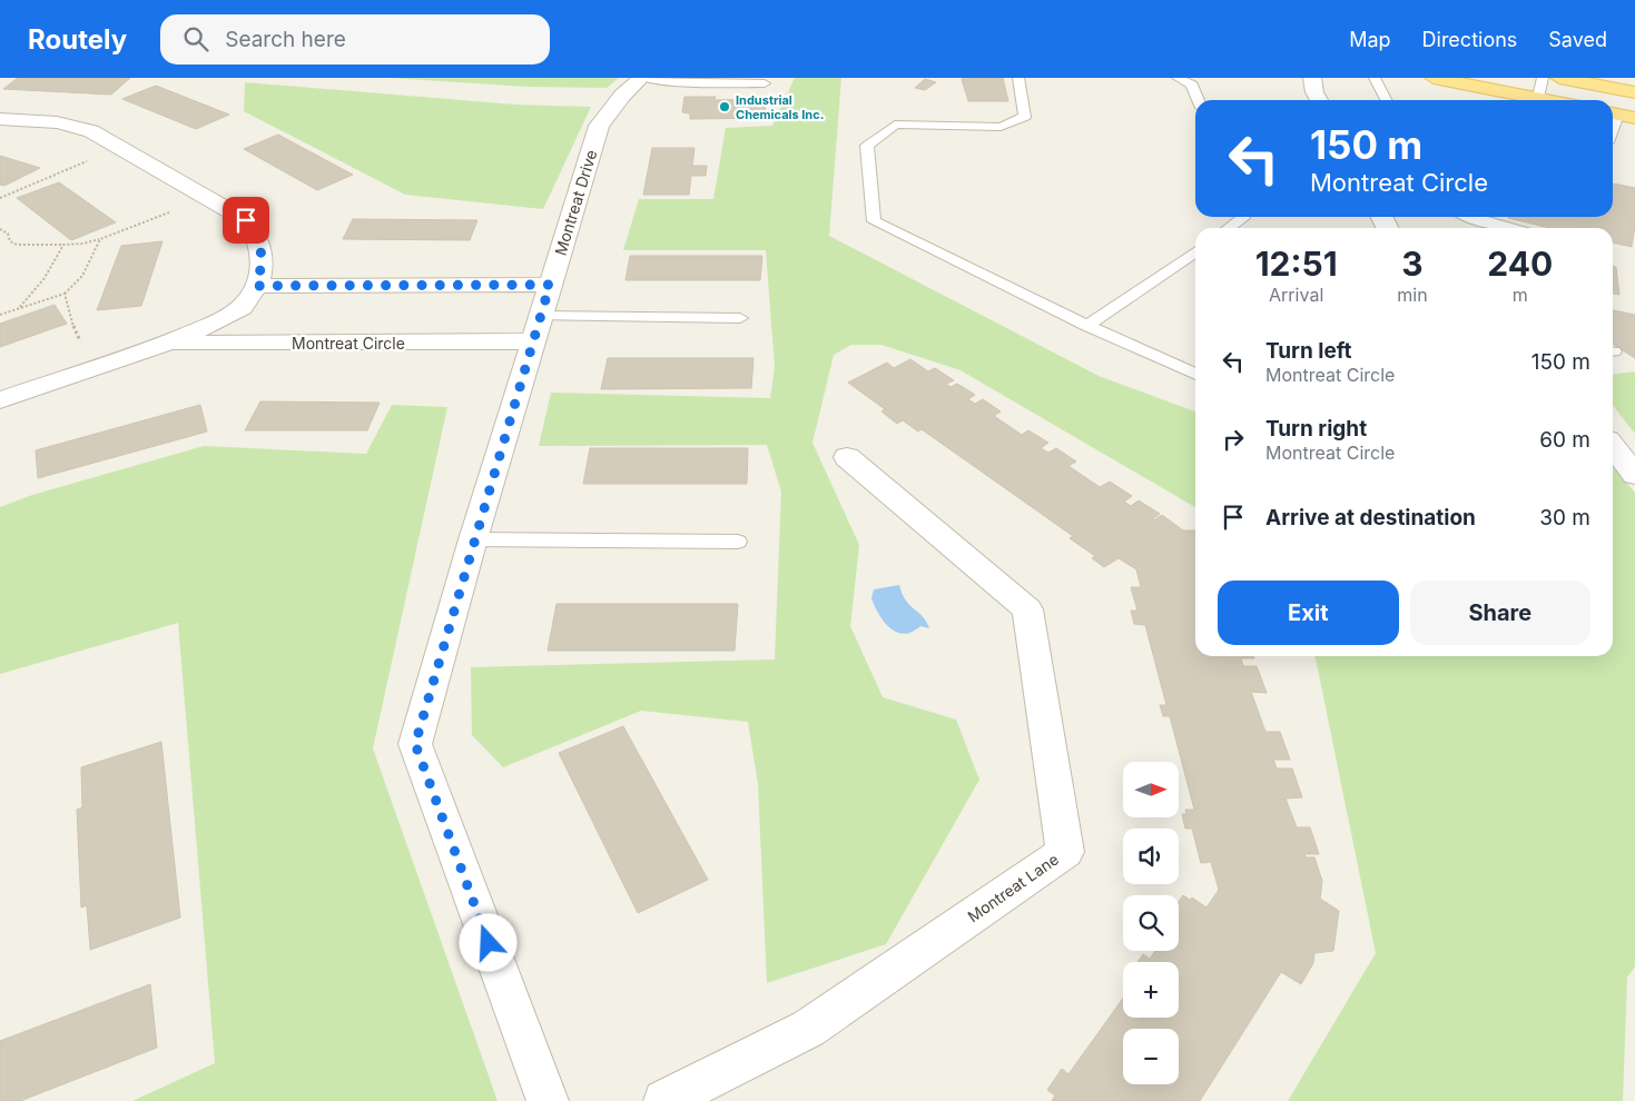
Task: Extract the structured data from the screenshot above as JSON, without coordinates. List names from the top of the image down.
{
  "streets": {
    "street": ["Montreat Drive", "Montreat Circle", "Montreat Lane"]
  },
  "crossings": [
    ["Montreat Drive", "Montreat Circle"]
  ],
  "places": ["Industrial Chemicals Inc."],
  "north": "right",
  "page": {
    "header": "Routely",
    "search": "Search here",
    "nav": ["Map", "Directions", "Saved"],
    "turn": ["150 m", "Montreat Circle"],
    "eta": [
      "12:51",
      "Arrival",
      "3",
      "min",
      "240",
      "m"
    ],
    "list": [
      {
        "name": "Turn left",
        "note": "Montreat Circle",
        "value": "150 m"
      },
      {
        "name": "Turn right",
        "note": "Montreat Circle",
        "value": "60 m"
      },
      {
        "name": "Arrive at destination",
        "value": "30 m"
      }
    ],
    "buttons": ["Exit", "Share"],
    "map_buttons": ["+", "−"]
  }
}
